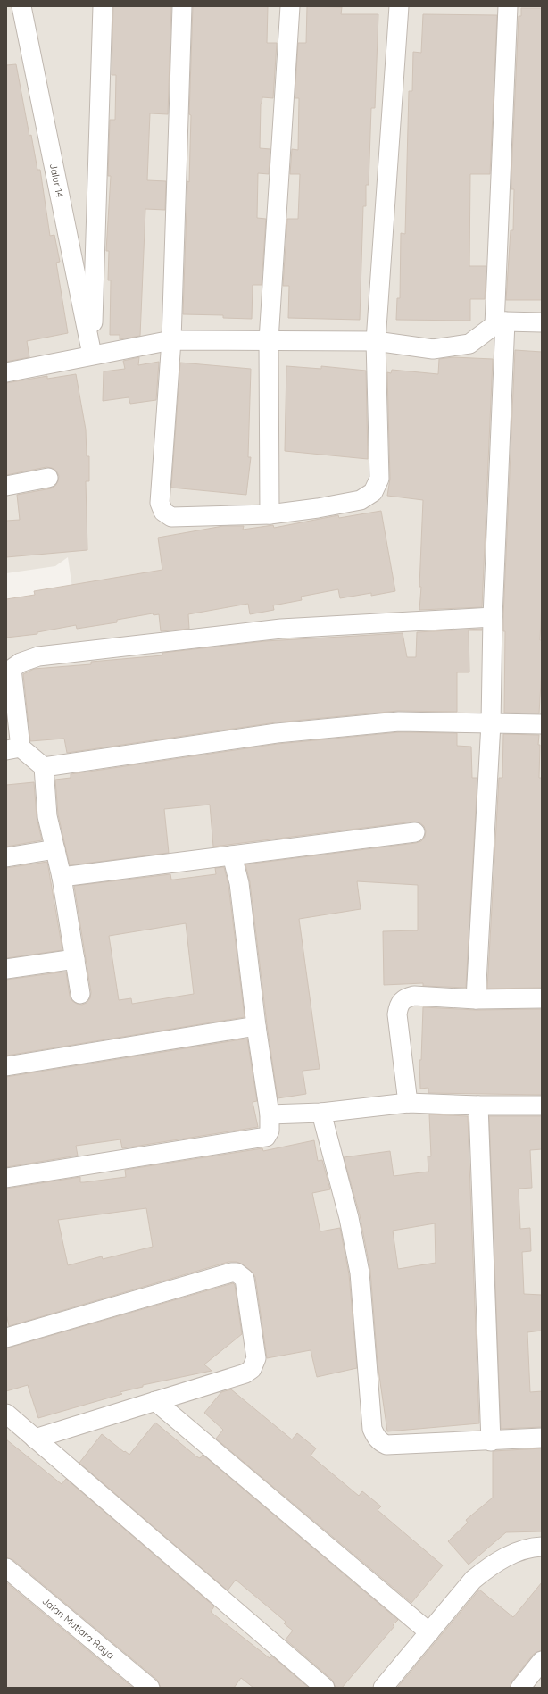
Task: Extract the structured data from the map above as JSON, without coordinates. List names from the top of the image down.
{
  "streets": {
    "street": ["Jalur 14", "Jalan Mutiara Raya"]
  }
}
